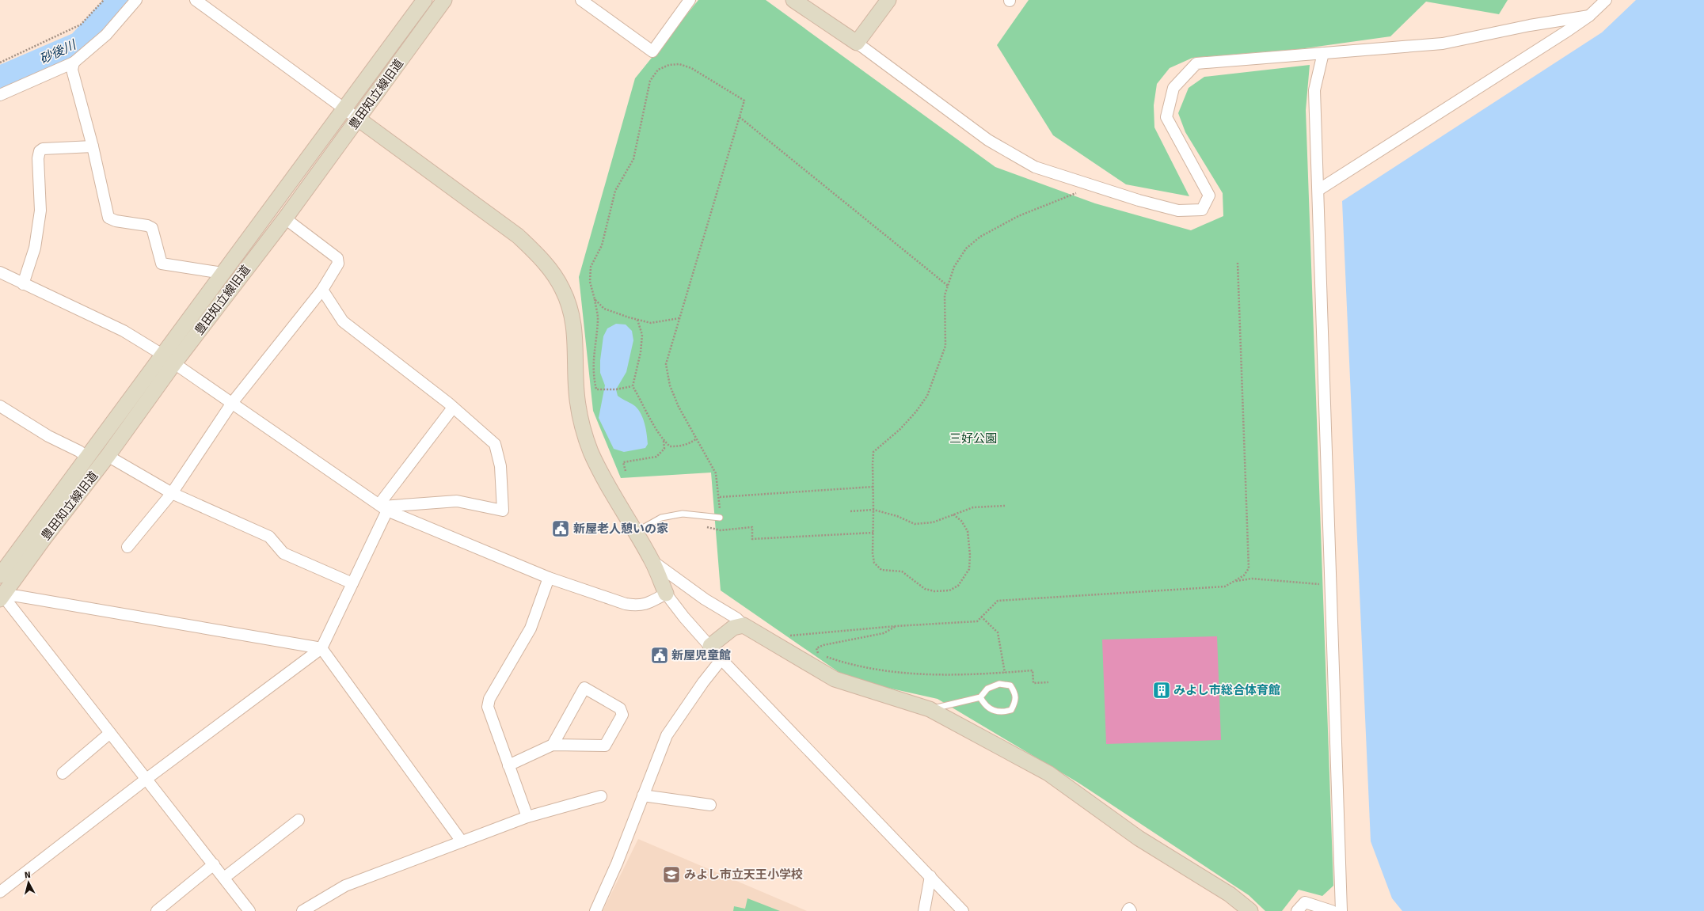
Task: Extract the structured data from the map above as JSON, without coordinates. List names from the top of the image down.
{
  "streets": {
    "street": ["豊田知立線旧道"]
  },
  "water": ["砂後川"],
  "parks": ["三好公園"],
  "places": {
    "public building": ["新屋老人憩いの家", "新屋児童館"],
    "building": ["みよし市総合体育館"],
    "school or university": ["みよし市立天王小学校"]
  },
  "north": "top"
}
